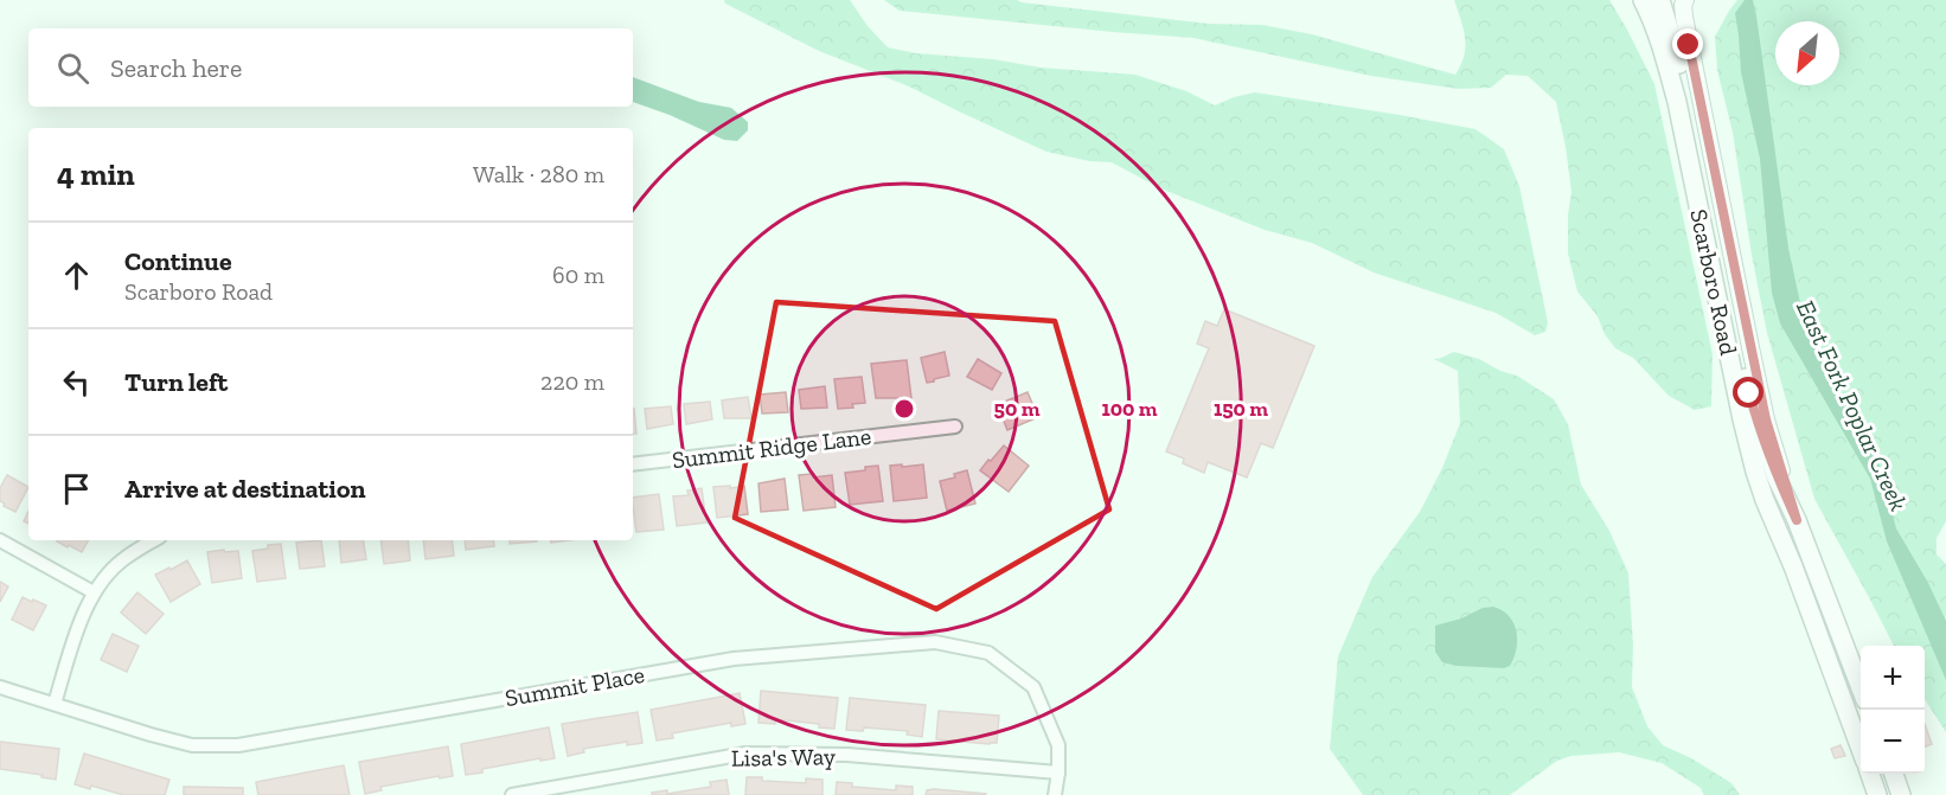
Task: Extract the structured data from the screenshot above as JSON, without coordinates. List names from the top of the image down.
{
  "streets": {
    "main road": ["Scarboro Road"],
    "street": ["Summit Ridge Lane", "Summit Place", "Lisa's Way"]
  },
  "crossings": [
    ["Summit Place", "Lisa's Way"]
  ],
  "water": ["East Fork Poplar Creek"],
  "north": "bottom left",
  "page": {
    "search": "Search here",
    "heading": ["4 min", "Walk · 280 m"],
    "list": [
      ["Continue", "Scarboro Road", "60 m"],
      ["Turn left", "220 m"],
      "Arrive at destination"
    ],
    "map_buttons": ["+", "−"]
  },
  "rings": ["50 m", "100 m", "150 m"]
}
